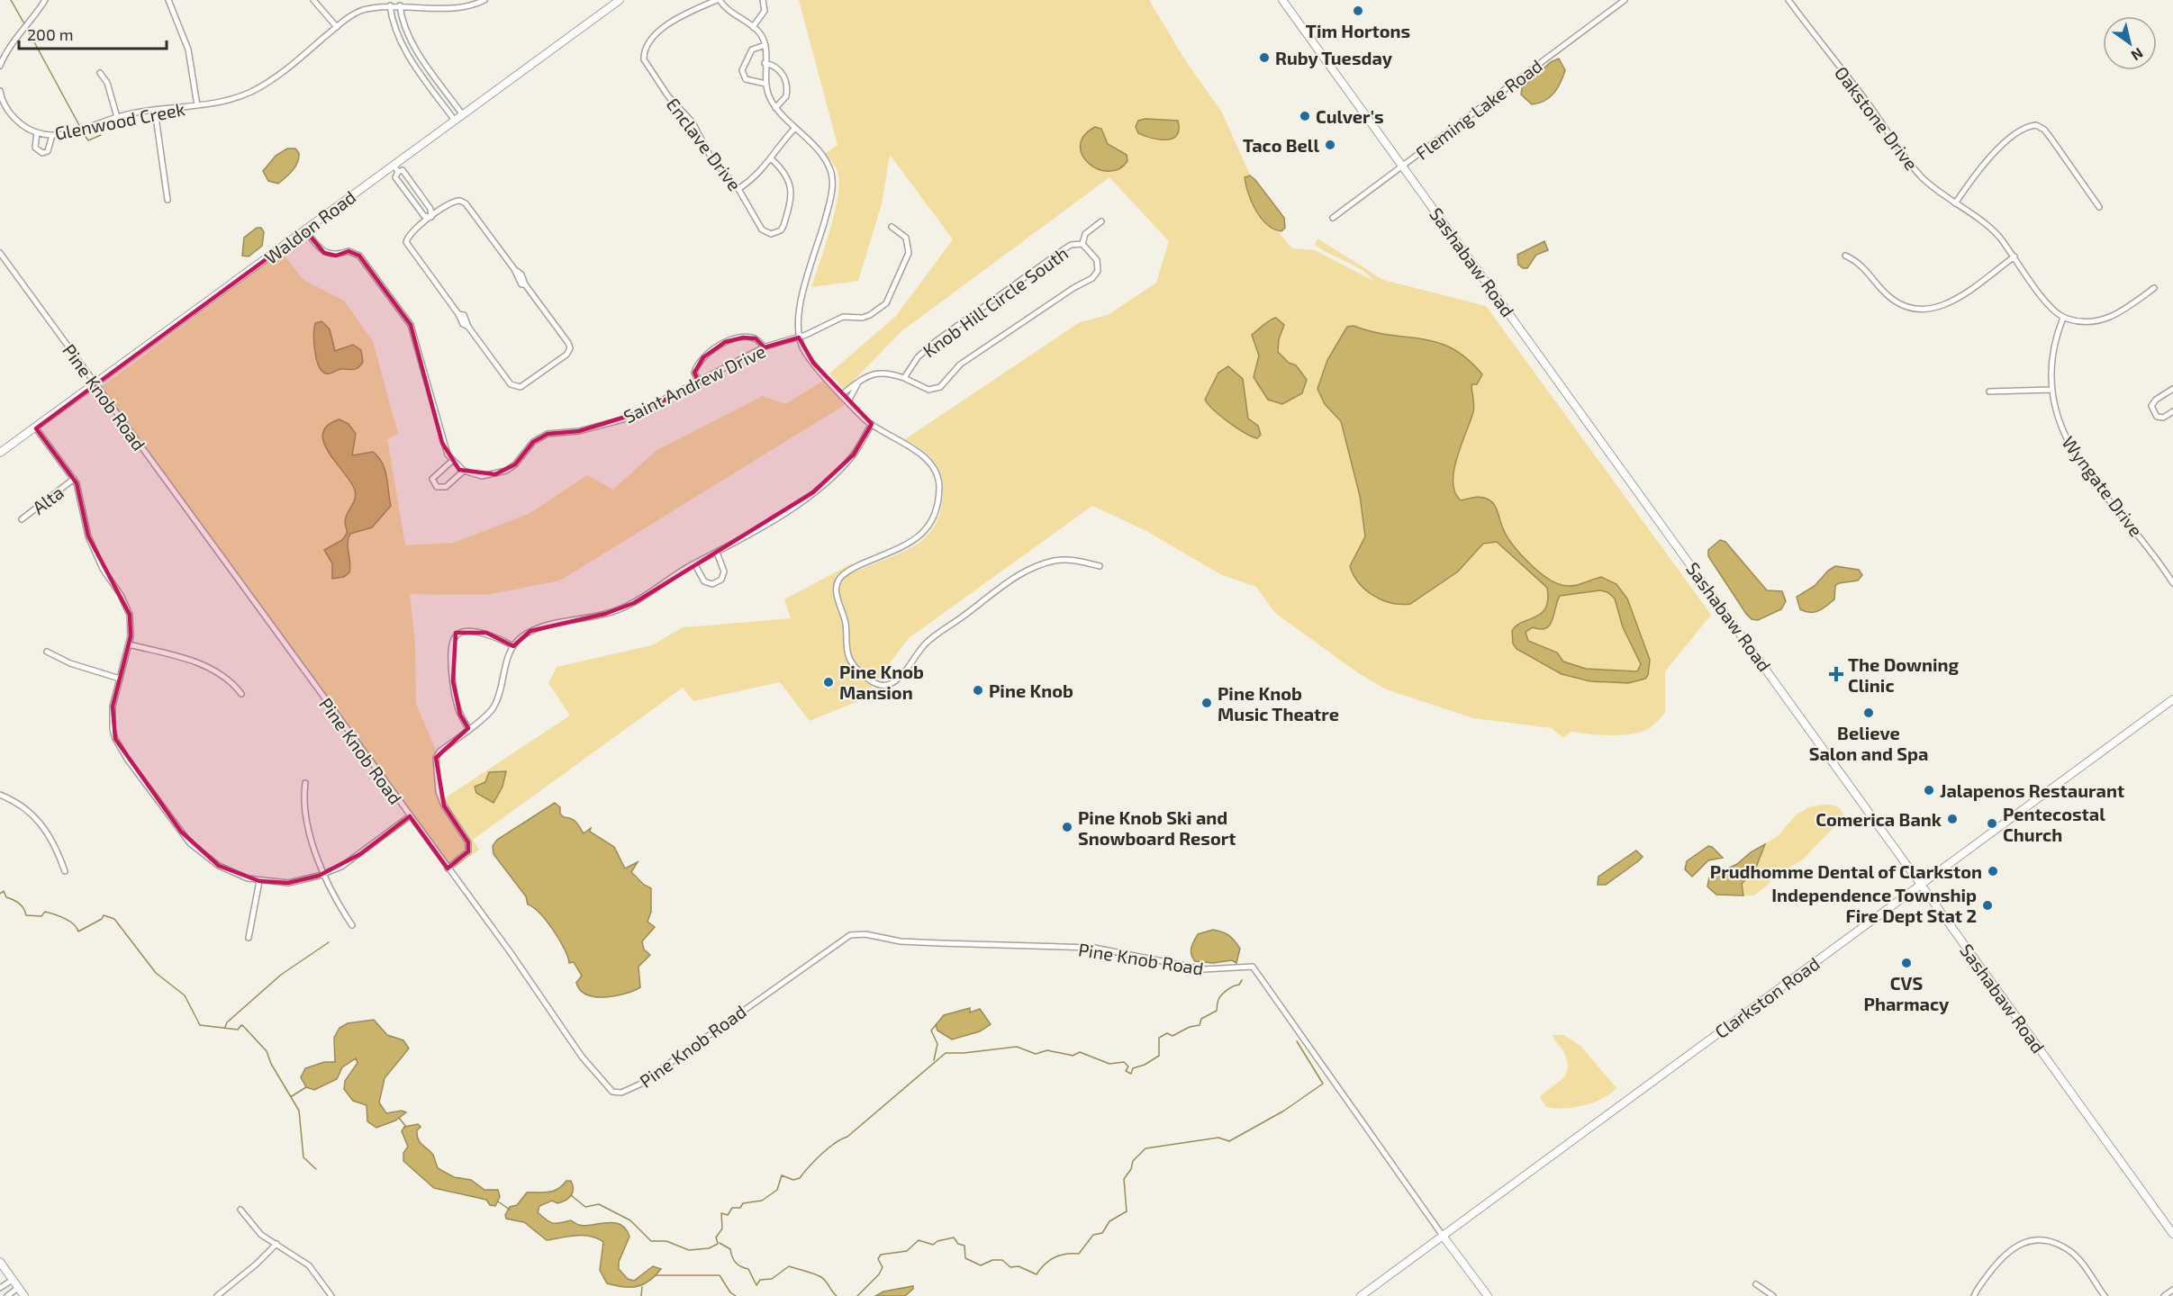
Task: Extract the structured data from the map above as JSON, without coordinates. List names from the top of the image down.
{
  "streets": {
    "main road": [
      "Waldon Road",
      "Sashabaw Road",
      "Pine Knob Road",
      "Clarkston Road"
    ],
    "street": [
      "Fleming Lake Road",
      "Oakstone Drive",
      "Glenwood Creek",
      "Enclave Drive",
      "Knob Hill Circle South",
      "Saint Andrew Drive",
      "Wyngate Drive",
      "Alta"
    ]
  },
  "crossings": [
    ["Fleming Lake Road", "Sashabaw Road"],
    ["Oakstone Drive", "Wyngate Drive"],
    ["Waldon Road", "Pine Knob Road"],
    ["Sashabaw Road", "Clarkston Road"],
    ["Pine Knob Road", "Clarkston Road"]
  ],
  "places": {
    "other": [
      "Tim Hortons",
      "Ruby Tuesday",
      "Culver's",
      "Taco Bell",
      "Pine Knob Mansion",
      "Pine Knob",
      "Pine Knob Music Theatre",
      "Believe Salon and Spa",
      "Jalapenos Restaurant",
      "Comerica Bank",
      "Pentecostal Church",
      "Pine Knob Ski and Snowboard Resort",
      "Prudhomme Dental of Clarkston",
      "Independence Township Fire Dept Stat 2",
      "CVS Pharmacy"
    ],
    "health": ["The Downing Clinic"]
  },
  "scale_bar": "200 m",
  "north": "bottom right"
}
